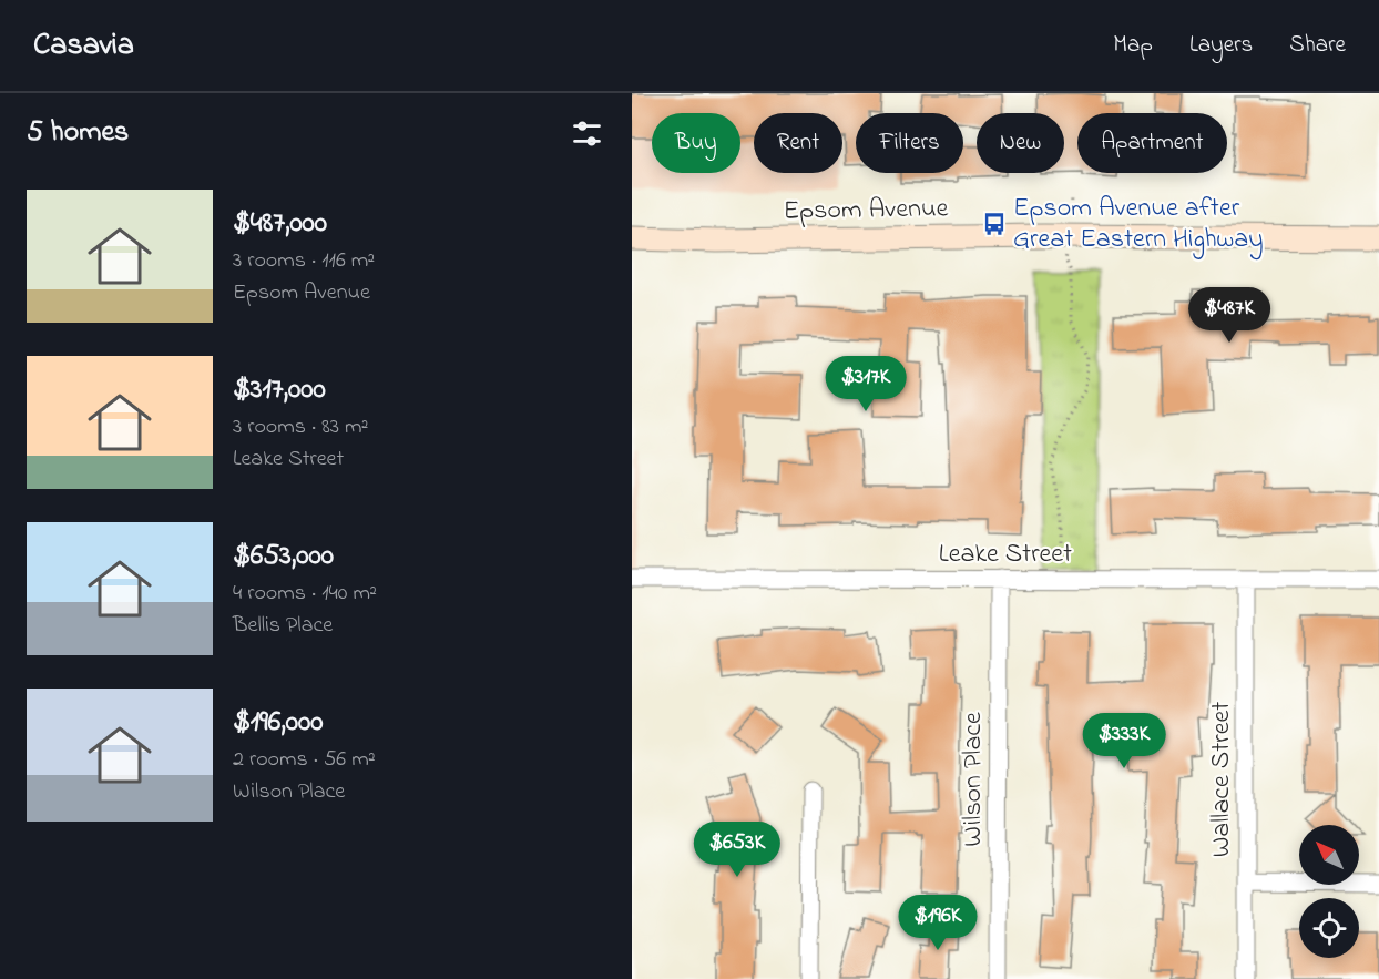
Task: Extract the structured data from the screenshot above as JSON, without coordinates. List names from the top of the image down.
{
  "streets": {
    "street": [
      "Epsom Avenue",
      "Leake Street",
      "Wilson Place",
      "Wallace Street"
    ]
  },
  "crossings": [
    ["Leake Street", "Wilson Place"],
    ["Leake Street", "Wallace Street"]
  ],
  "places": {
    "bus stop": ["Epsom Avenue after Great Eastern Highway"]
  },
  "north": "top left",
  "page": {
    "header": "Casavia",
    "nav": ["Map", "Layers", "Share"],
    "heading": "5 homes",
    "chip": [
      "Buy",
      "Rent",
      "Filters",
      "New",
      "Apartment"
    ],
    "list": [
      {
        "name": "$487,000",
        "note": "3 rooms · 116 m² · Epsom Avenue"
      },
      {
        "name": "$317,000",
        "note": "3 rooms · 83 m² · Leake Street"
      },
      {
        "name": "$653,000",
        "note": "4 rooms · 140 m² · Bellis Place"
      },
      {
        "name": "$196,000",
        "note": "2 rooms · 56 m² · Wilson Place"
      }
    ],
    "price": [
      "$487K",
      "$317K",
      "$333K",
      "$653K",
      "$196K"
    ]
  }
}
